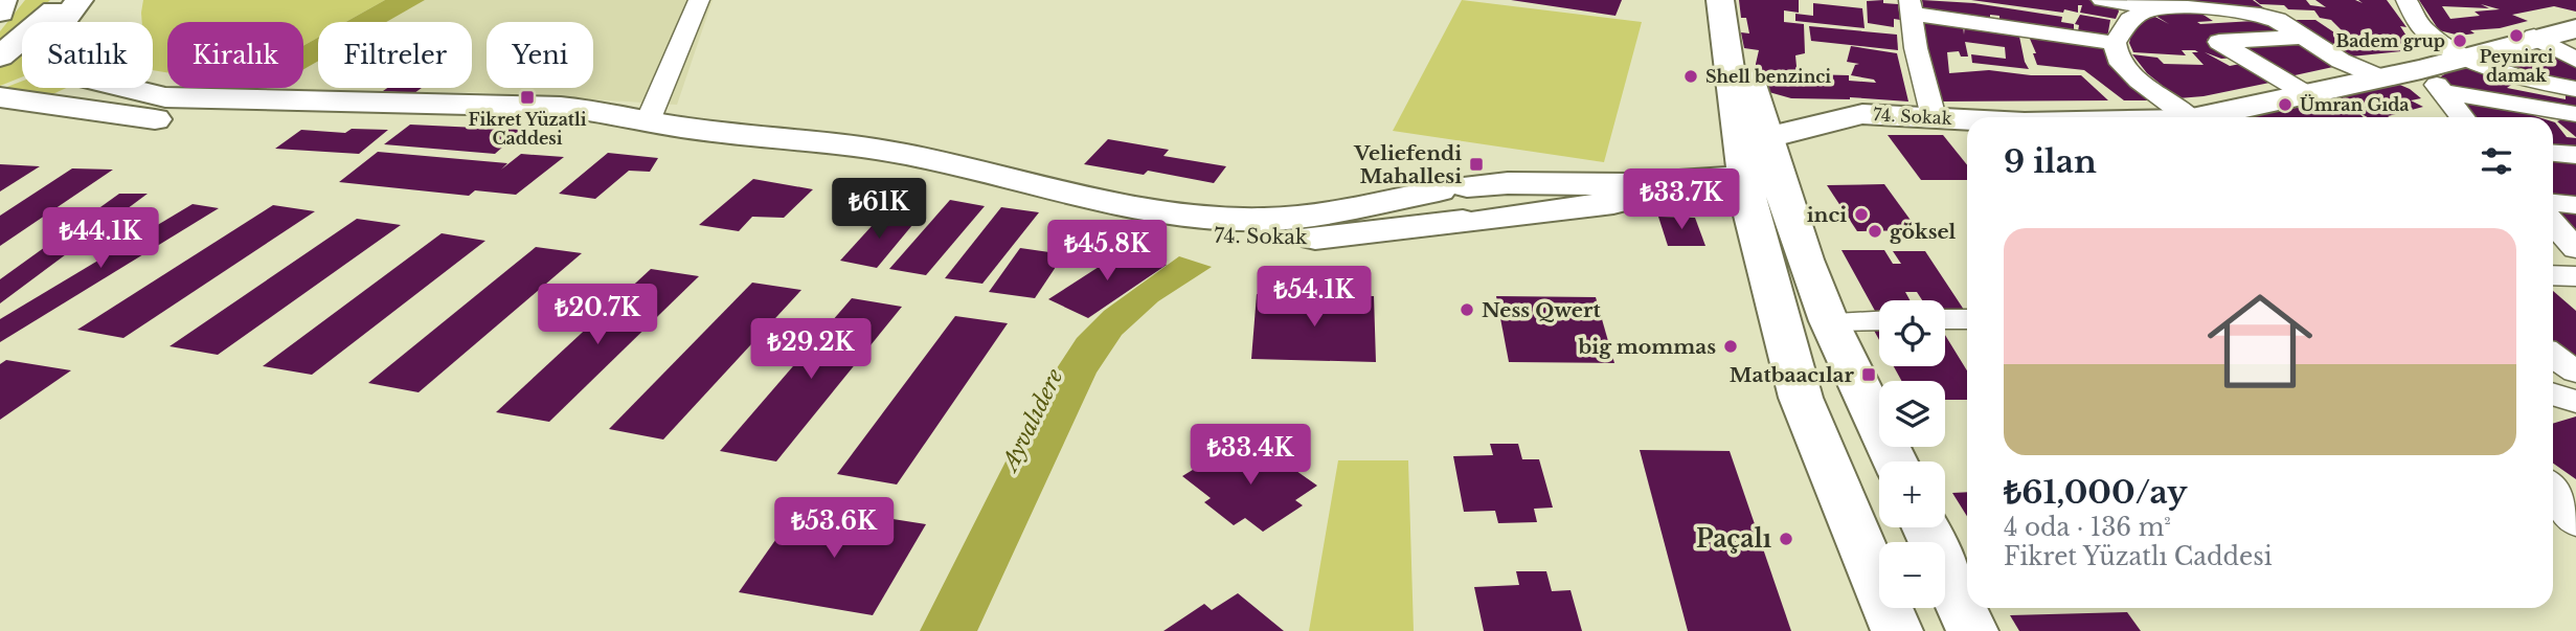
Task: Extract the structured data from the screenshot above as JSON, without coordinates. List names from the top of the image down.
{
  "streets": {
    "main road": ["74. Sokak"]
  },
  "water": ["Ayvalıdere"],
  "places": {
    "other": [
      "Peynirci damak",
      "Badem grup",
      "Shell benzinci",
      "Ümran Gıda",
      "inci",
      "göksel",
      "Ness Qwert",
      "big mommas",
      "Paçalı"
    ],
    "transit": ["Fikret Yüzatli Caddesi", "Veliefendi Mahallesi", "Matbaacılar"]
  },
  "page": {
    "chip": [
      "Satılık",
      "Kiralık",
      "Filtreler",
      "Yeni"
    ],
    "heading": "9 ilan",
    "price": [
      "₺33.7K",
      "₺61K",
      "₺44.1K",
      "₺45.8K",
      "₺54.1K",
      "₺20.7K",
      "₺29.2K",
      "₺33.4K",
      "₺53.6K"
    ],
    "list": [
      {
        "name": "₺61,000/ay",
        "note": "4 oda · 136 m² · Fikret Yüzatlı Caddesi"
      }
    ],
    "map_buttons": ["+", "−"]
  }
}
